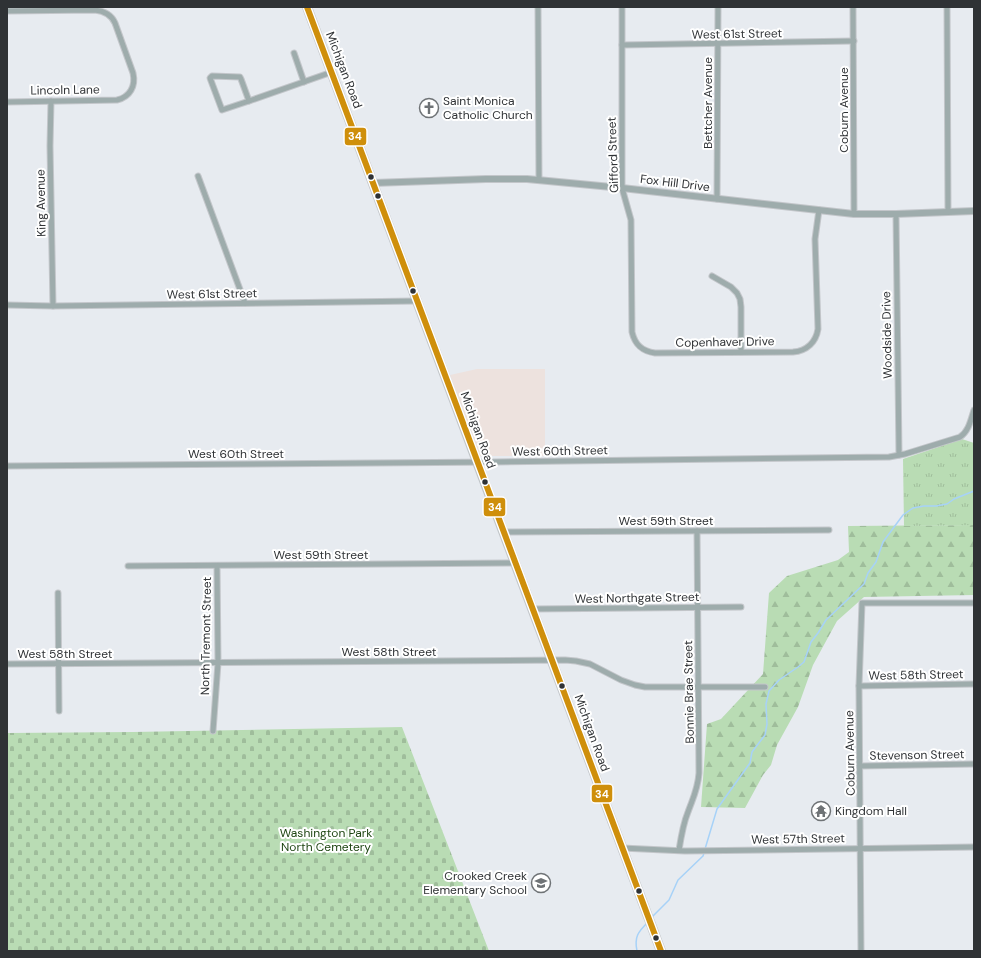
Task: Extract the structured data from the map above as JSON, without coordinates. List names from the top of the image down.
{
  "streets": {
    "main road": ["Michigan Road"],
    "street": [
      "West 61st Street",
      "Lincoln Lane",
      "Bettcher Avenue",
      "Coburn Avenue",
      "Gifford Street",
      "Fox Hill Drive",
      "King Avenue",
      "Woodside Drive",
      "Copenhaver Drive",
      "West 60th Street",
      "West 59th Street",
      "West Northgate Street",
      "North Tremont Street",
      "West 58th Street",
      "Bonnie Brae Street",
      "Stevenson Street",
      "West 57th Street"
    ]
  },
  "crossings": [
    ["West 61st Street", "Michigan Road"],
    ["West 61st Street", "Bettcher Avenue"],
    ["West 61st Street", "Coburn Avenue"],
    ["West 61st Street", "Gifford Street"],
    ["West 61st Street", "King Avenue"],
    ["Michigan Road", "Fox Hill Drive"],
    ["Michigan Road", "West 60th Street"],
    ["Michigan Road", "West 59th Street"],
    ["Michigan Road", "West Northgate Street"],
    ["Michigan Road", "West 58th Street"],
    ["Michigan Road", "West 57th Street"],
    ["Lincoln Lane", "King Avenue"],
    ["Bettcher Avenue", "Fox Hill Drive"],
    ["Coburn Avenue", "Fox Hill Drive"],
    ["Coburn Avenue", "West 58th Street"],
    ["Coburn Avenue", "Stevenson Street"],
    ["Coburn Avenue", "West 57th Street"],
    ["Gifford Street", "Fox Hill Drive"],
    ["Gifford Street", "Copenhaver Drive"],
    ["Fox Hill Drive", "Woodside Drive"],
    ["Fox Hill Drive", "Copenhaver Drive"],
    ["Woodside Drive", "West 60th Street"],
    ["West 59th Street", "North Tremont Street"],
    ["West 59th Street", "Bonnie Brae Street"],
    ["West Northgate Street", "Bonnie Brae Street"],
    ["North Tremont Street", "West 58th Street"],
    ["West 58th Street", "Bonnie Brae Street"],
    ["Bonnie Brae Street", "West 57th Street"]
  ],
  "parks": ["Washington Park North Cemetery"],
  "places": {
    "church": ["Saint Monica Catholic Church"],
    "temple": ["Kingdom Hall"],
    "school or university": ["Crooked Creek Elementary School"]
  },
  "lines": ["transit line 34"]
}
